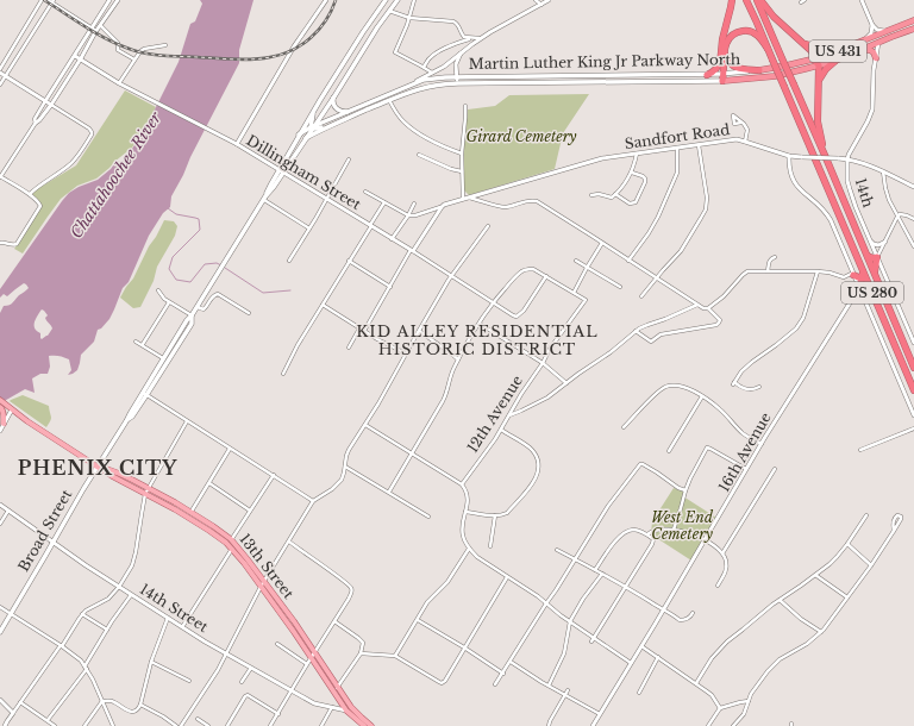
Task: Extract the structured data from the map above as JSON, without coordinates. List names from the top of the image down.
{
  "streets": {
    "highway": ["US 431", "Martin Luther King Jr Parkway North", "US 280"],
    "main road": ["Broad Street", "13th Street", "14th Street"],
    "street": [
      "Sandfort Road",
      "Dillingham Street",
      "14th",
      "12th Avenue",
      "16th Avenue"
    ]
  },
  "crossings": [
    ["US 431", "Martin Luther King Jr Parkway North"],
    ["US 431", "US 280"],
    ["Sandfort Road", "14th"],
    ["Broad Street", "13th Street"],
    ["Broad Street", "14th Street"]
  ],
  "districts": ["KID ALLEY RESIDENTIAL HISTORIC DISTRICT", "PHENIX CITY"],
  "water": ["Chattahoochee River"],
  "parks": ["Girard Cemetery", "West End Cemetery"]
}
